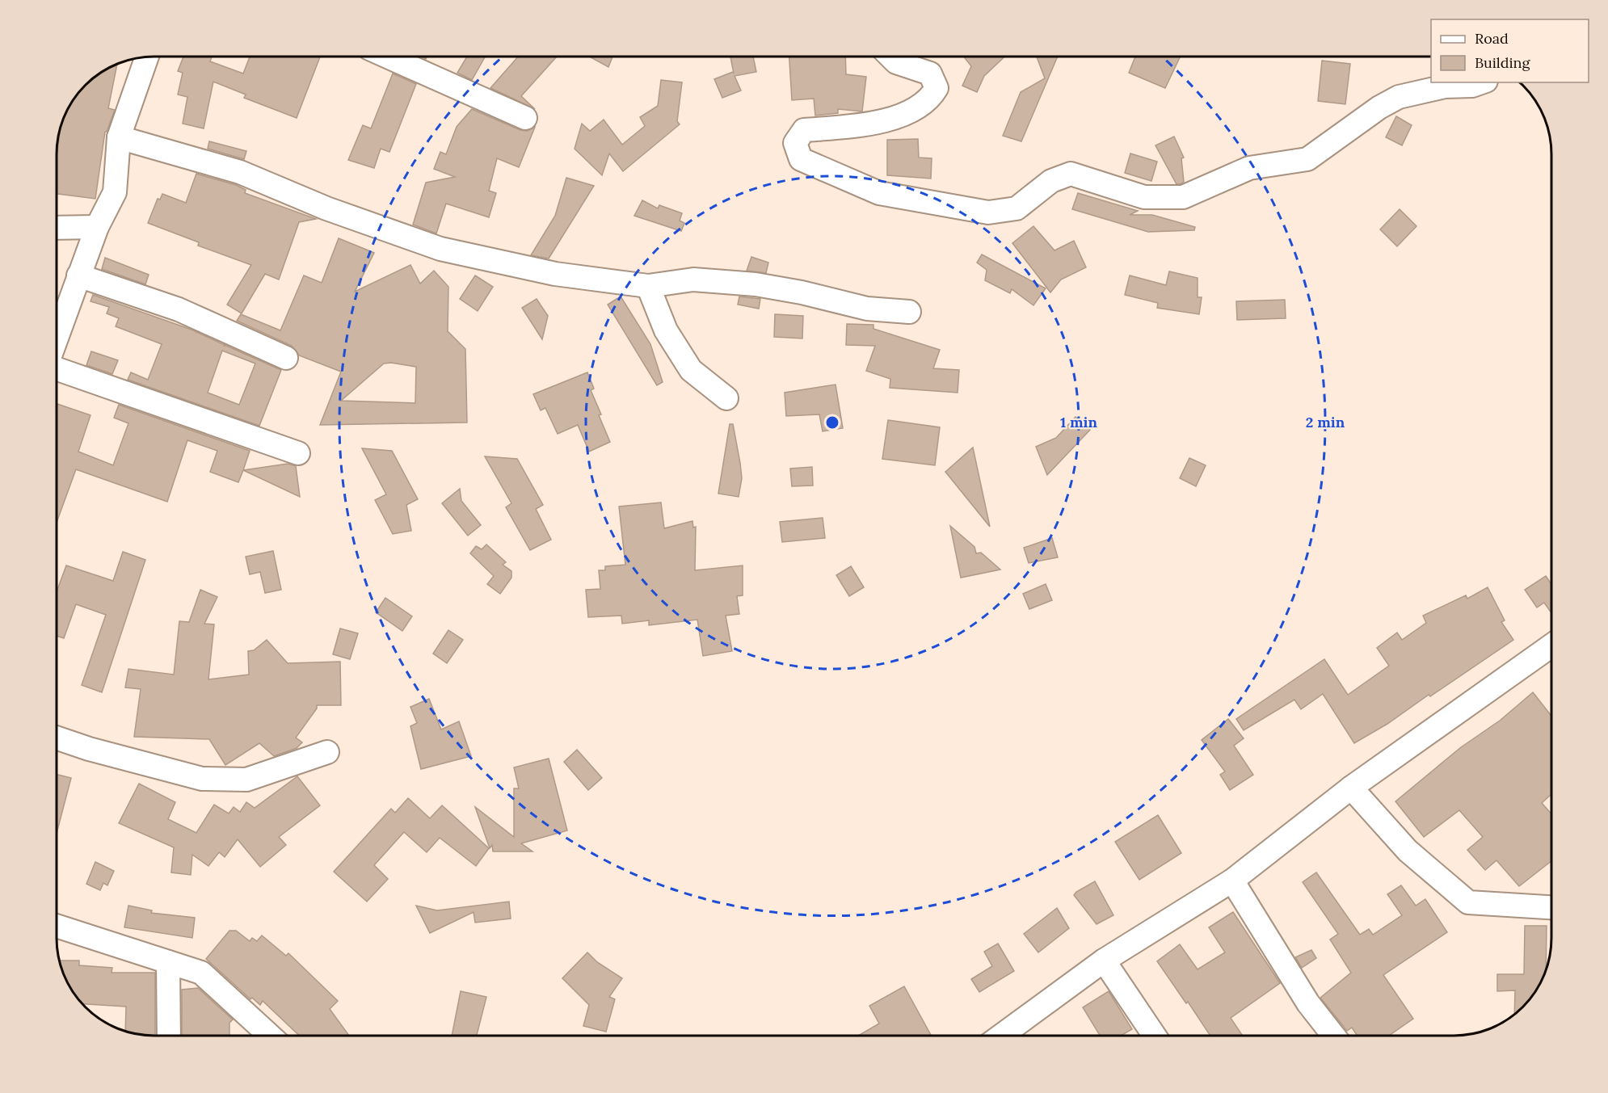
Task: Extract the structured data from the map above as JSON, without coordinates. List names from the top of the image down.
{
  "legend": ["Road", "Building"],
  "rings": ["1 min", "2 min"]
}
